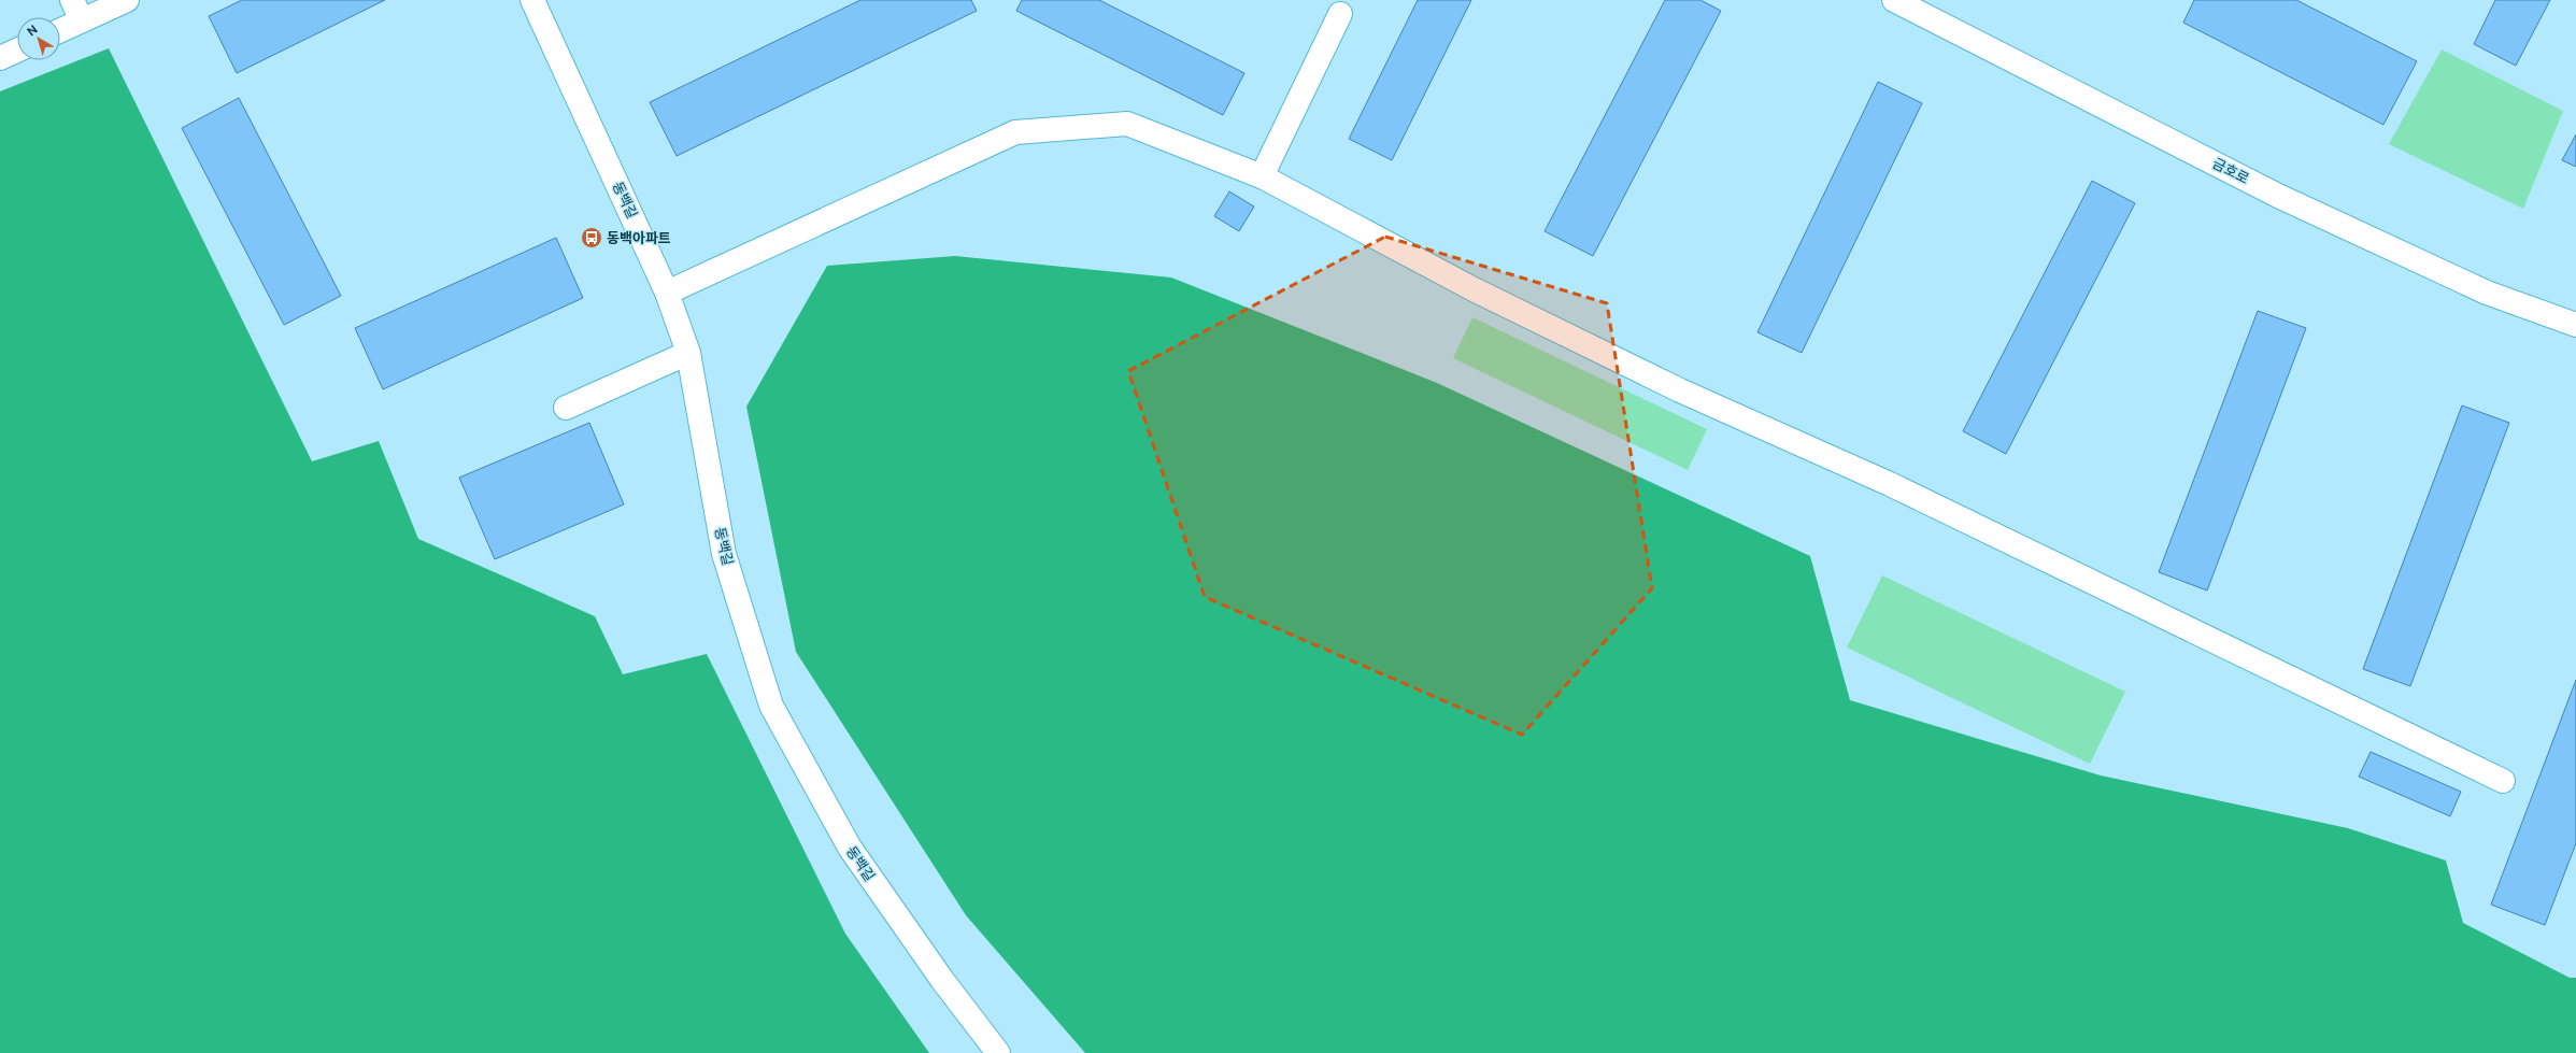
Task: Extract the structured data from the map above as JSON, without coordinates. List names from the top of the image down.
{
  "streets": {
    "street": ["금호로", "동백길"]
  },
  "places": {
    "bus stop": ["동백아파트"]
  },
  "north": "top left"
}
